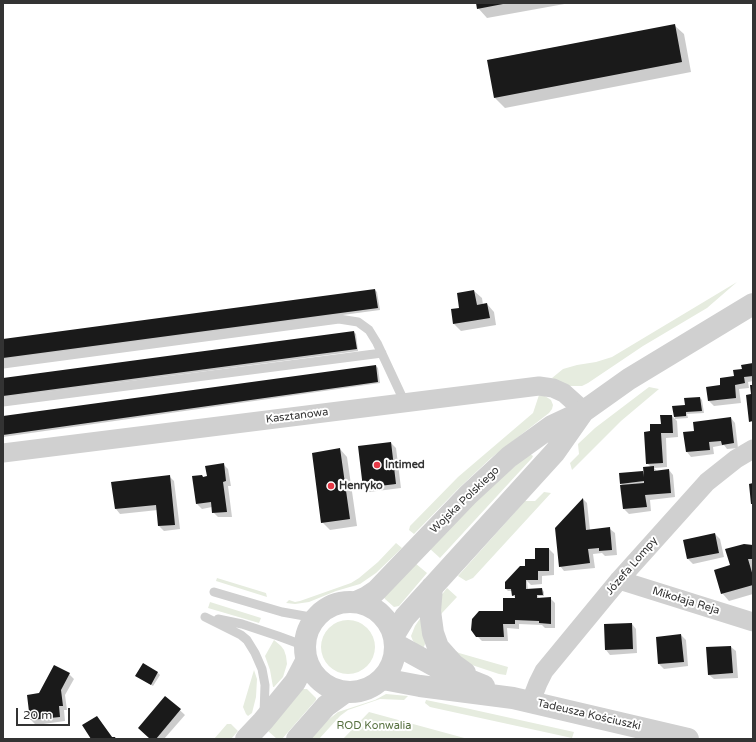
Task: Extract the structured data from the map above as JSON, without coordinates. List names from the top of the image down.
{
  "streets": {
    "street": [
      "Kasztanowa",
      "Wojska Polskiego",
      "Józefa Lompy",
      "Mikołaja Reja",
      "Tadeusza Kościuszki"
    ]
  },
  "crossings": [
    ["Kasztanowa", "Wojska Polskiego"],
    ["Wojska Polskiego", "Tadeusza Kościuszki"],
    ["Józefa Lompy", "Mikołaja Reja"],
    ["Józefa Lompy", "Tadeusza Kościuszki"]
  ],
  "parks": ["ROD Konwalia"],
  "places": ["Intimed", "Henryko"],
  "scale_bar": "20 m"
}
